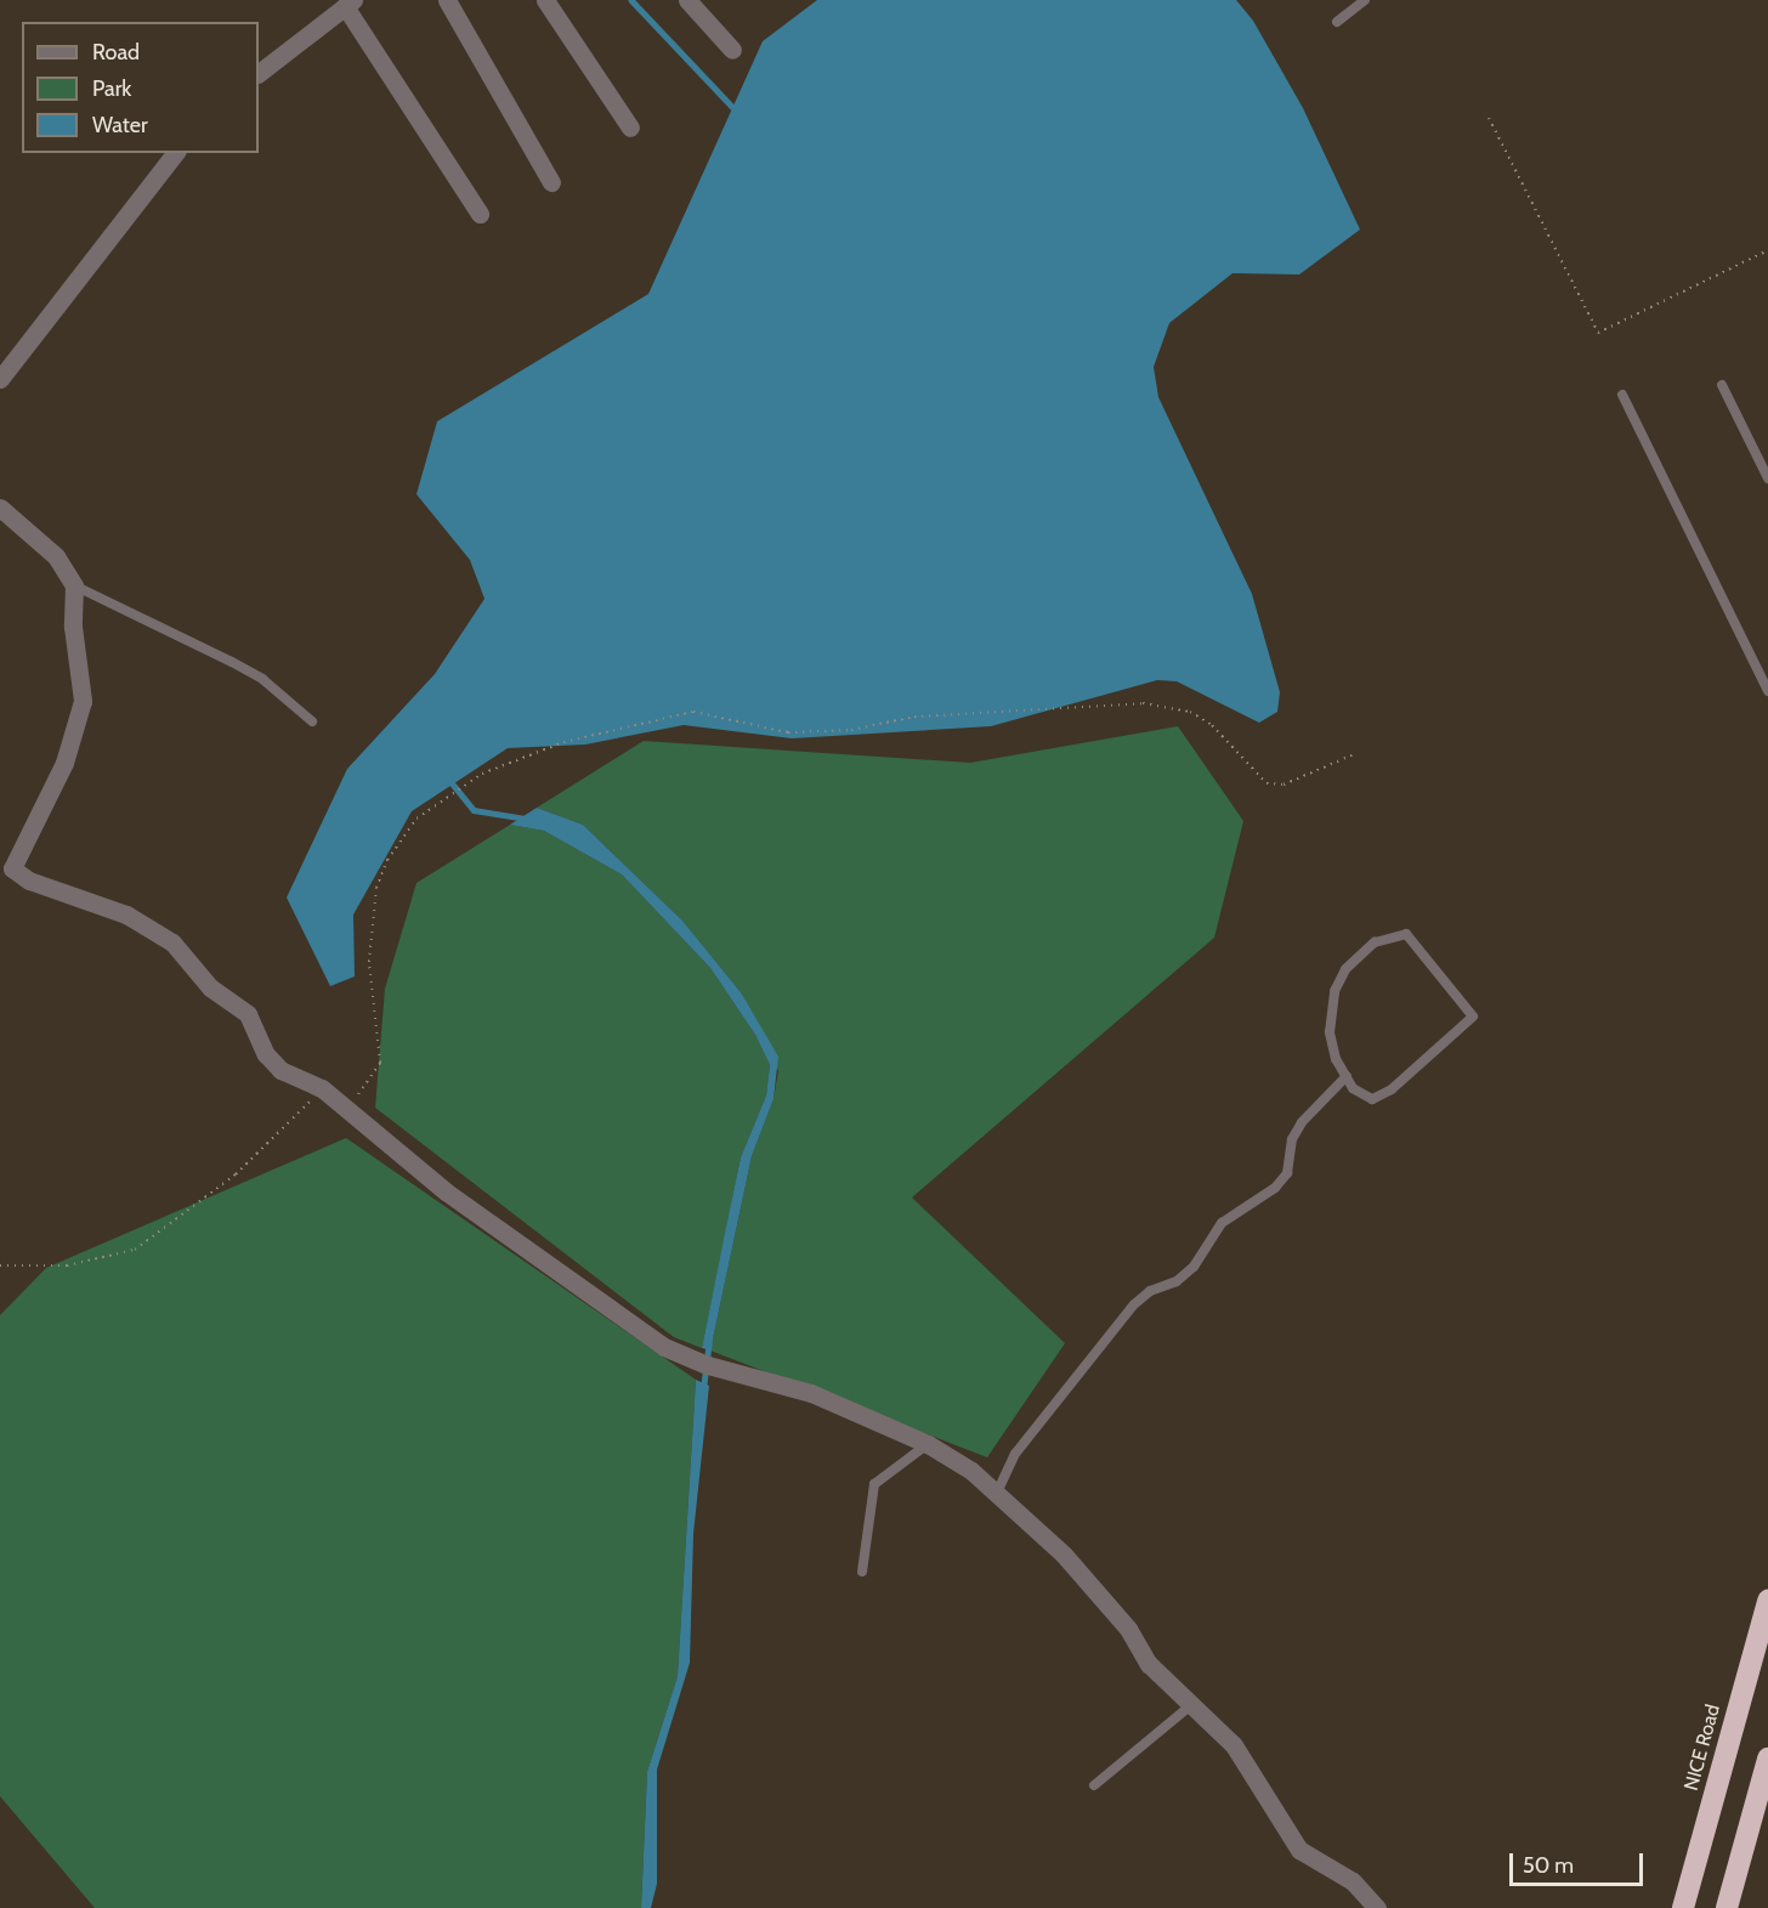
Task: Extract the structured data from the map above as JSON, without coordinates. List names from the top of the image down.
{
  "streets": {
    "highway": ["NICE Road"]
  },
  "legend": ["Road", "Park", "Water"],
  "scale_bar": "50 m"
}
